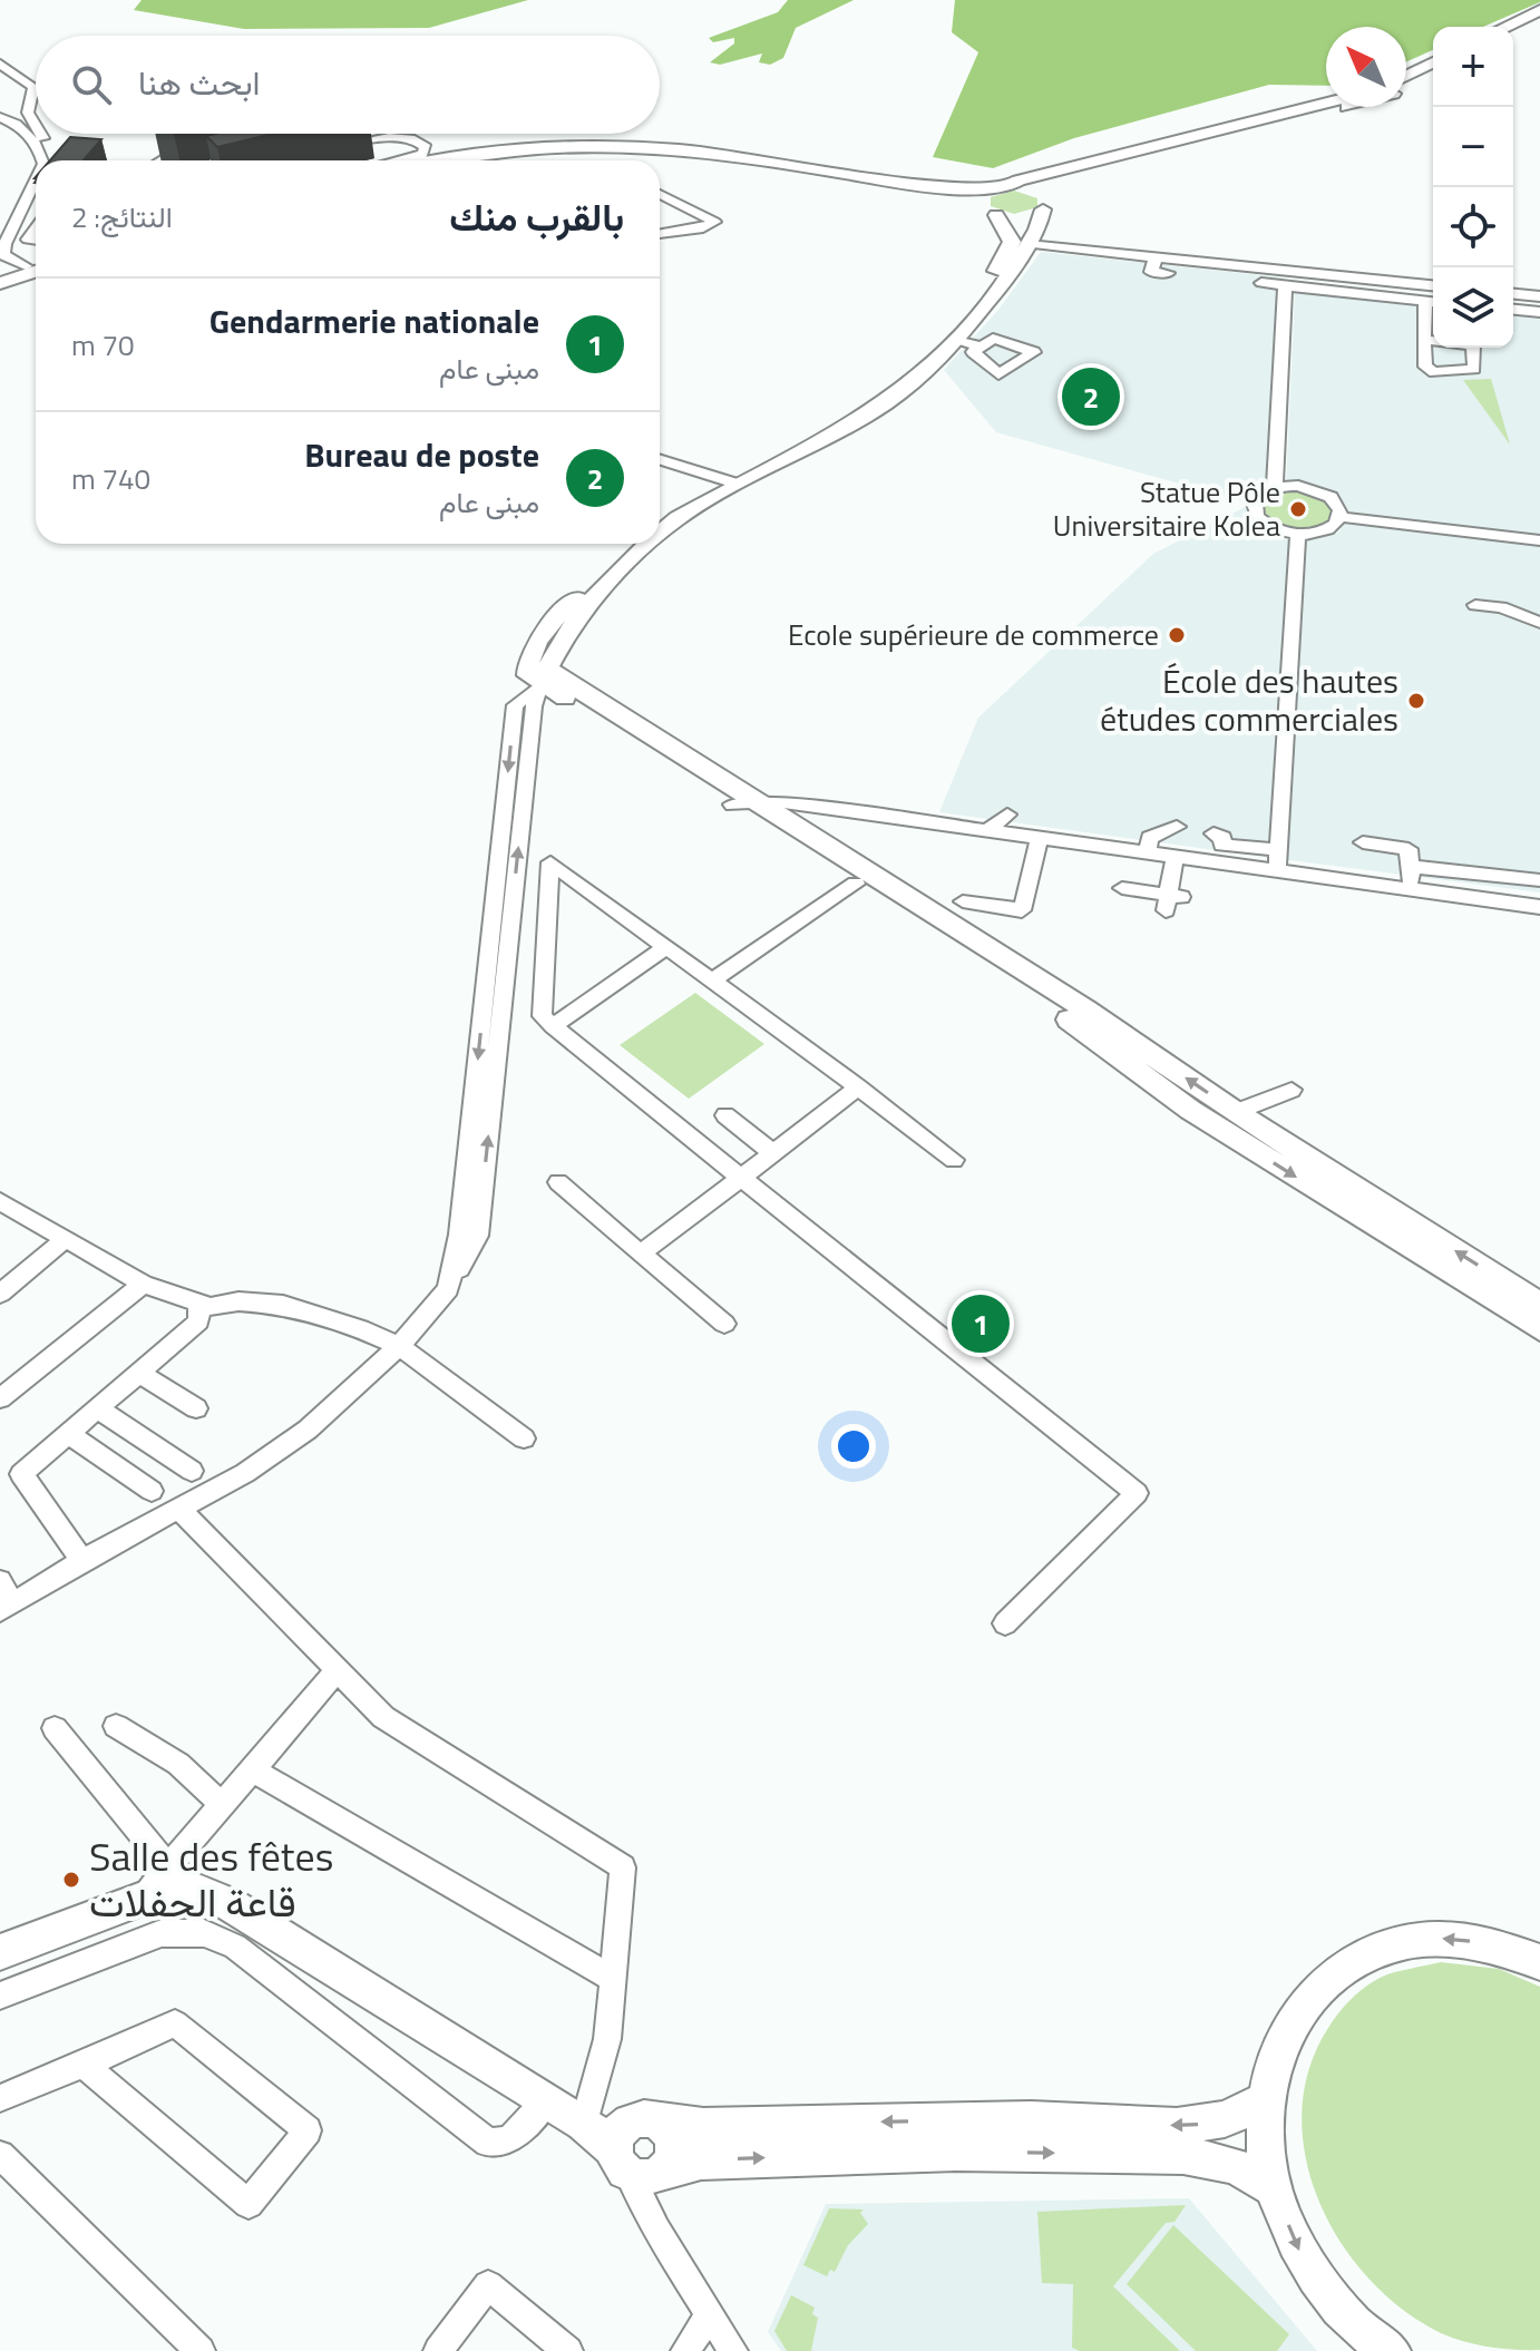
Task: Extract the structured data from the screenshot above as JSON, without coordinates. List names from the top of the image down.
{
  "places": [
    "Statue Pôle Universitaire Kolea",
    "Ecole supérieure de commerce",
    "École des hautes études commerciales",
    "Salle des fêtes قاعة الحفلات"
  ],
  "north": "top left",
  "page": {
    "map_buttons": ["+", "−"],
    "search": "ابحث هنا",
    "heading": ["بالقرب منك", "النتائج: 2"],
    "list": [
      {
        "mark": "1",
        "name": "Gendarmerie nationale",
        "note": "مبنى عام",
        "value": "70 m"
      },
      {
        "mark": "2",
        "name": "Bureau de poste",
        "note": "مبنى عام",
        "value": "740 m"
      }
    ],
    "pins": ["2", "1"]
  }
}
